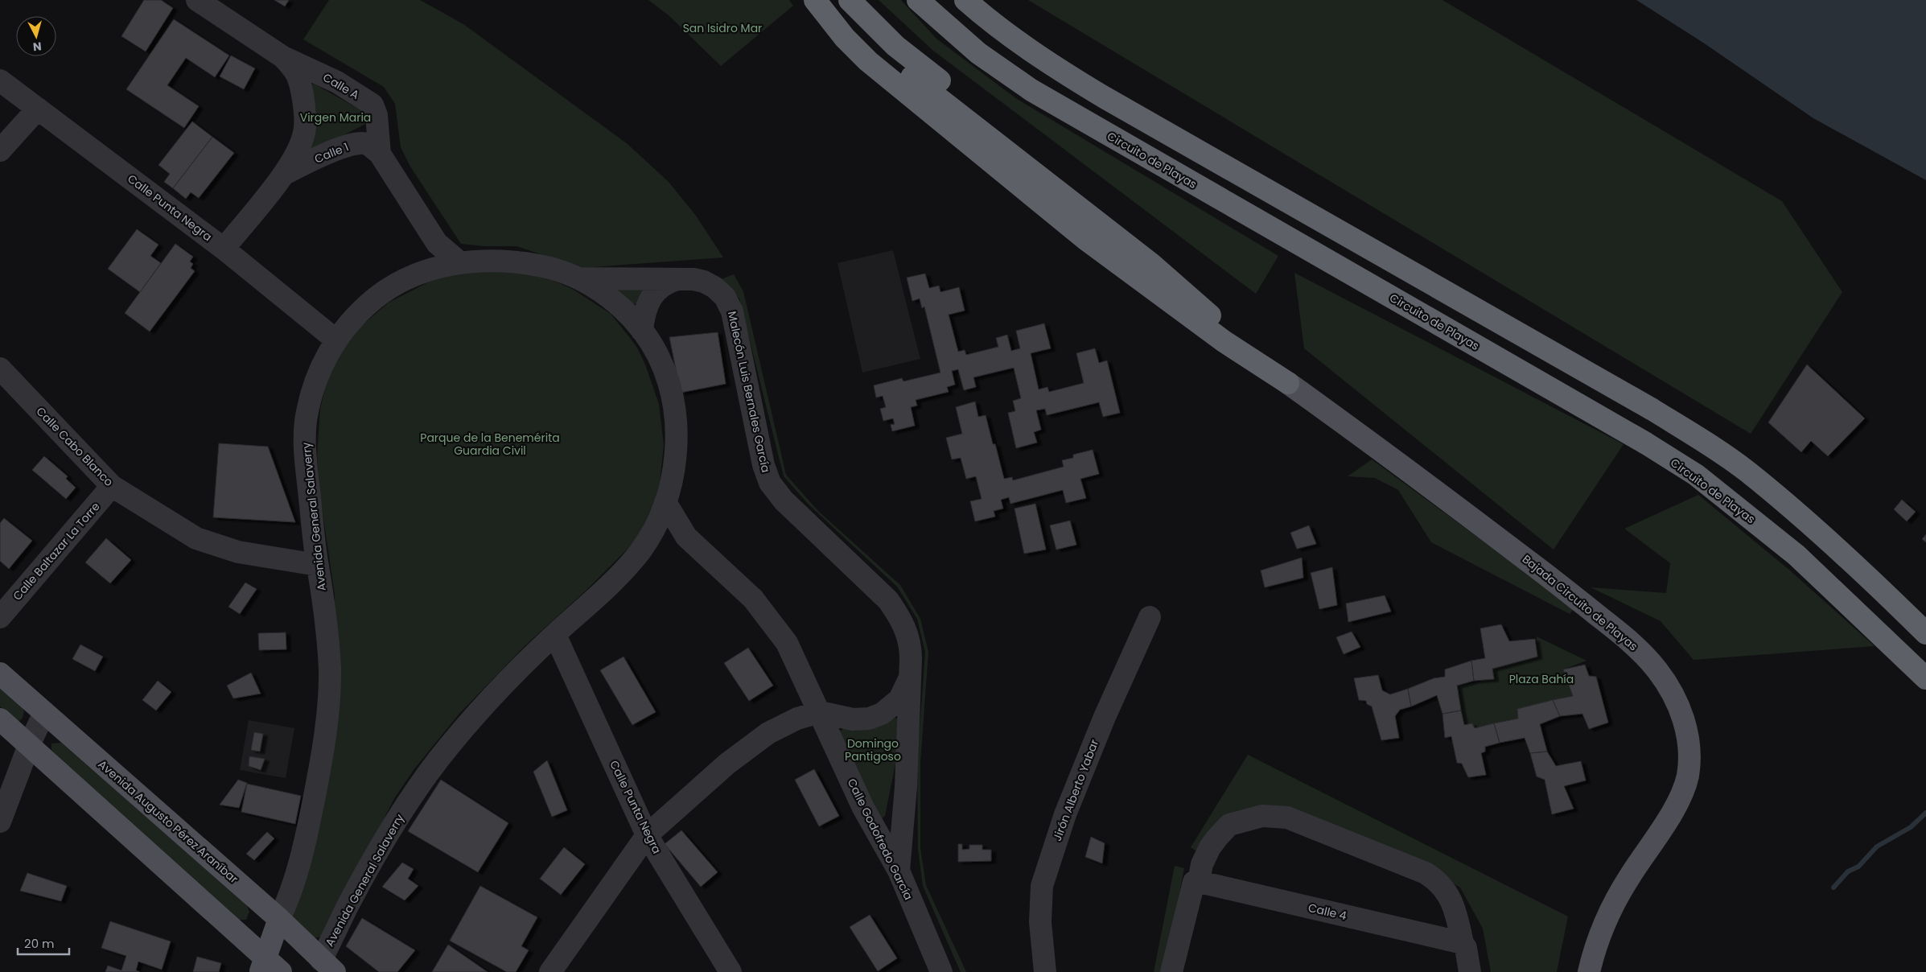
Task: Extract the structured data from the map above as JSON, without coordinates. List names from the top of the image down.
{
  "streets": {
    "highway": ["Circuito de Playas"],
    "main road": ["Avenida General Salaverry", "Bajada Circuito de Playas", "Avenida Augusto Pérez Araníbar"],
    "street": [
      "Calle A",
      "Calle 1",
      "Calle Punta Negra",
      "Malecón Luis Bernales García",
      "Calle Cabo Blanco",
      "Calle Baltazar La Torre",
      "Jirón Alberto Yabar",
      "Calle Godofredo García",
      "Calle 4"
    ]
  },
  "crossings": [
    ["Calle A", "Calle 1"],
    ["Calle A", "Avenida General Salaverry"],
    ["Calle 1", "Calle Punta Negra"],
    ["Calle Punta Negra", "Avenida General Salaverry"],
    ["Malecón Luis Bernales García", "Avenida General Salaverry"],
    ["Malecón Luis Bernales García", "Calle Godofredo García"],
    ["Calle Cabo Blanco", "Avenida General Salaverry"],
    ["Calle Cabo Blanco", "Calle Baltazar La Torre"],
    ["Avenida General Salaverry", "Avenida Augusto Pérez Araníbar"],
    ["Avenida General Salaverry", "Calle Godofredo García"]
  ],
  "parks": [
    "San Isidro Mar",
    "Virgen Maria",
    "Parque de la Benemérita Guardia Civil",
    "Plaza Bahía",
    "Domingo Pantigoso"
  ],
  "scale_bar": "20 m",
  "north": "bottom"
}
